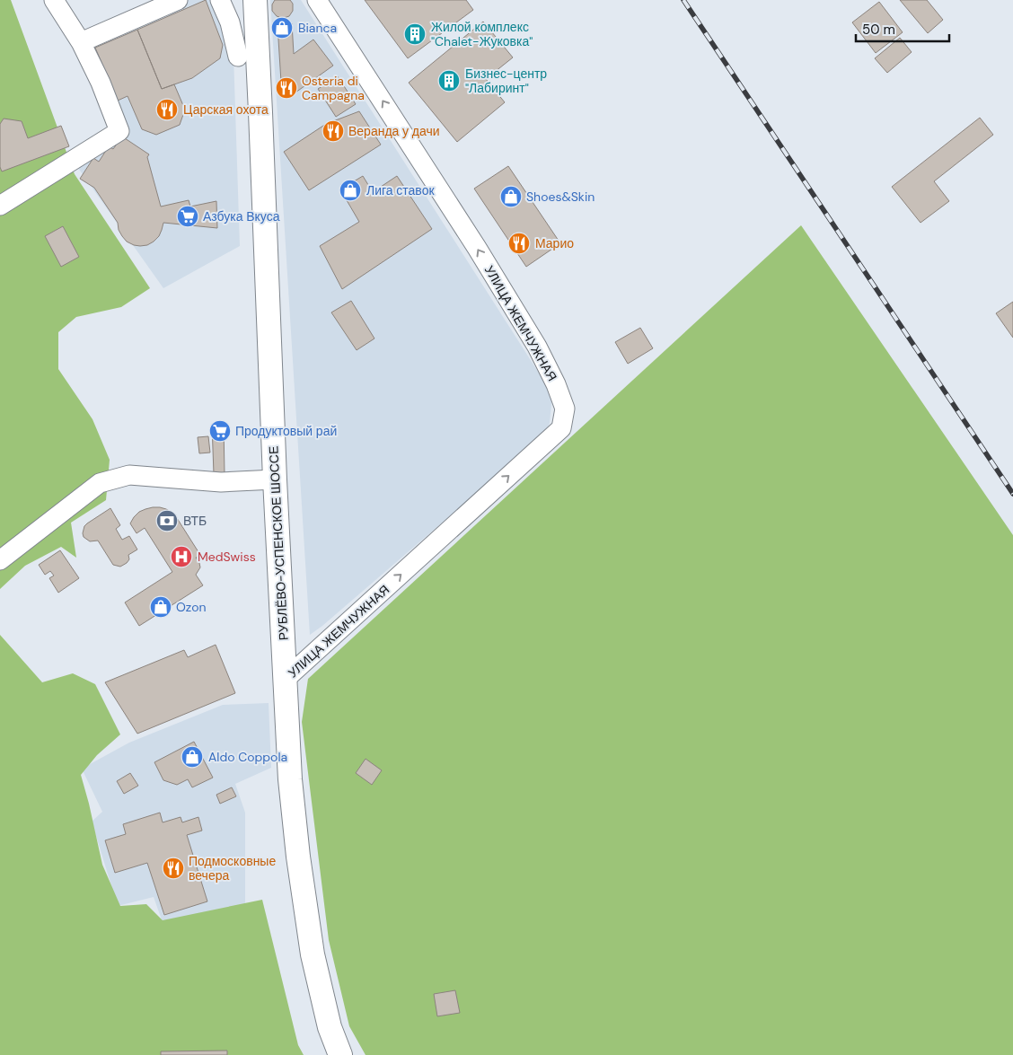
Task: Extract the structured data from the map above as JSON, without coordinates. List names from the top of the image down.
{
  "streets": {
    "main road": ["РУБЛЁВО-УСПЕНСКОЕ ШОССЕ"],
    "street": ["УЛИЦА ЖЕМЧУЖНАЯ"]
  },
  "crossings": [
    ["УЛИЦА ЖЕМЧУЖНАЯ", "РУБЛЁВО-УСПЕНСКОЕ ШОССЕ"]
  ],
  "places": {
    "shop": [
      "Bianca",
      "Лига ставок",
      "Shoes&Skin",
      "Ozon",
      "Aldo Coppola"
    ],
    "building": ["Жилой комплекс \"Chalet-Жуковка\"", "Бизнес-центр \"Лабиринт\""],
    "restaurant": [
      "Osteria di Campagna",
      "Царская охота",
      "Веранда у дачи",
      "Марио",
      "Подмосковные вечера"
    ],
    "supermarket": ["Азбука Вкуса", "Продуктовый рай"],
    "bank": ["ВТБ"],
    "hospital": ["MedSwiss"]
  },
  "scale_bar": "50 m"
}
